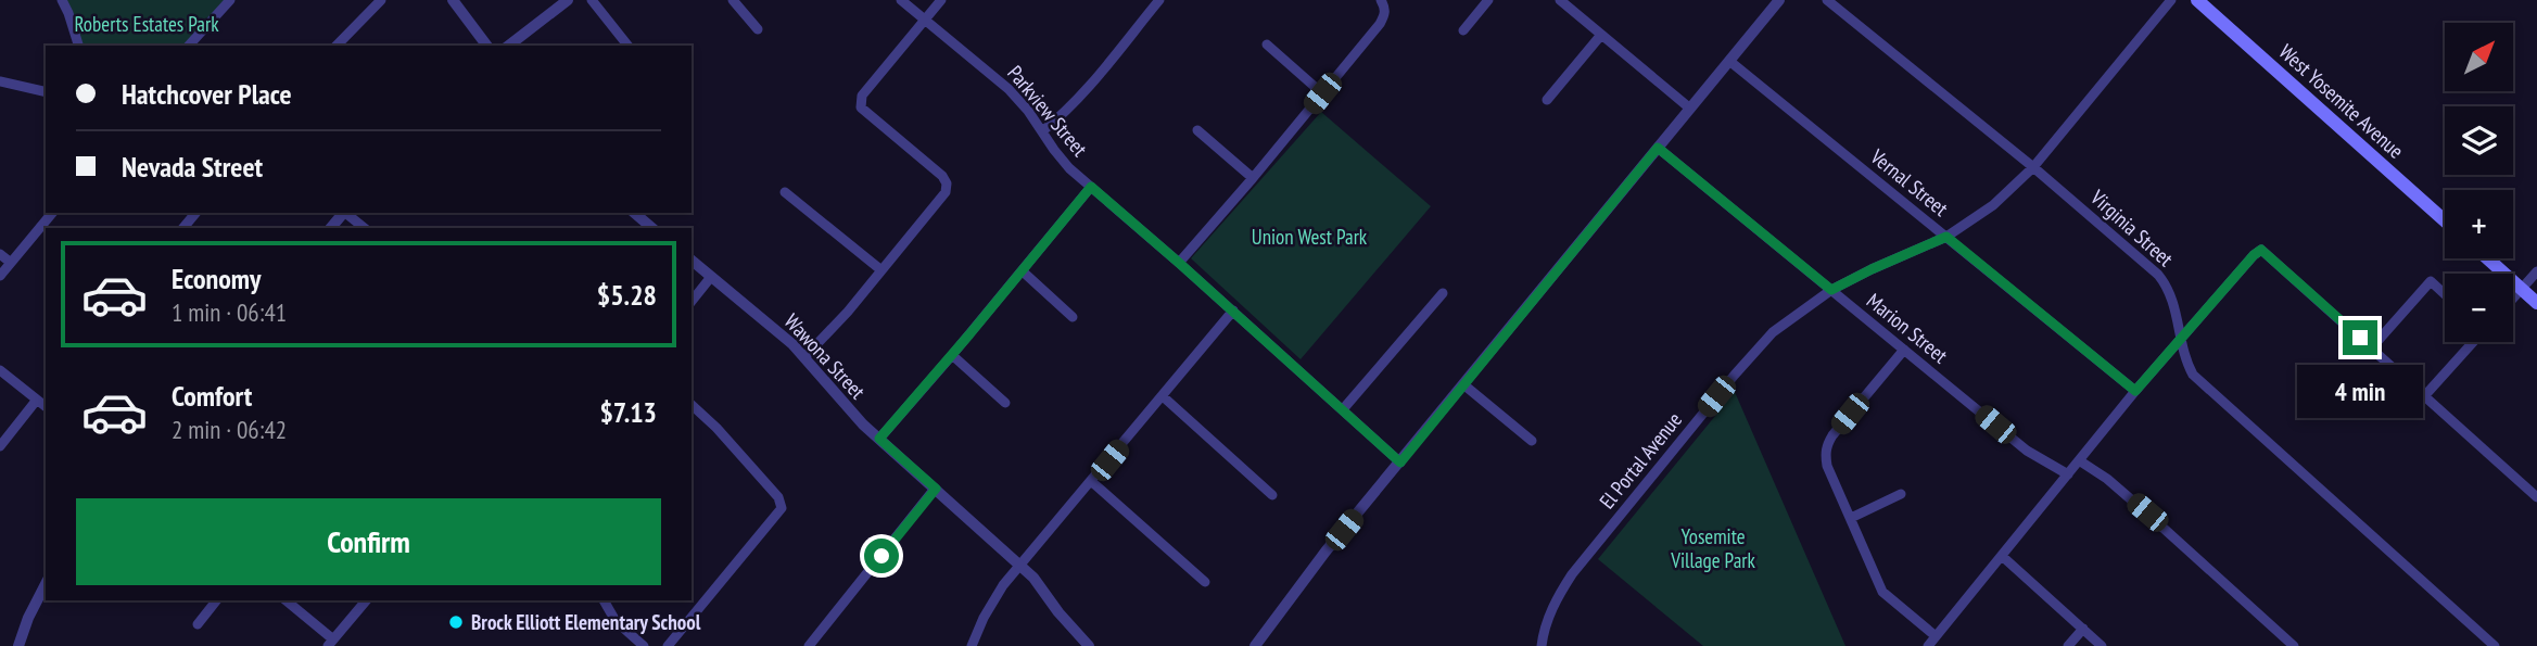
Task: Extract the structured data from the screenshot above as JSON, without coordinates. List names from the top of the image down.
{
  "streets": {
    "main road": ["West Yosemite Avenue"],
    "street": [
      "Parkview Street",
      "Vernal Street",
      "Virginia Street",
      "Marion Street",
      "Wawona Street",
      "El Portal Avenue"
    ]
  },
  "crossings": [
    ["Vernal Street", "El Portal Avenue"],
    ["Virginia Street", "El Portal Avenue"],
    ["Marion Street", "El Portal Avenue"]
  ],
  "parks": ["Roberts Estates Park", "Union West Park", "Yosemite Village Park"],
  "places": ["Brock Elliott Elementary School"],
  "north": "top right",
  "page": {
    "map_buttons": ["+", "−"],
    "banner": ["Hatchcover Place", "Nevada Street"],
    "list": [
      {
        "name": "Economy",
        "note": "1 min · 06:41",
        "value": "$5.28"
      },
      {
        "name": "Comfort",
        "note": "2 min · 06:42",
        "value": "$7.13"
      }
    ],
    "bubble": "4 min",
    "buttons": "Confirm"
  }
}
